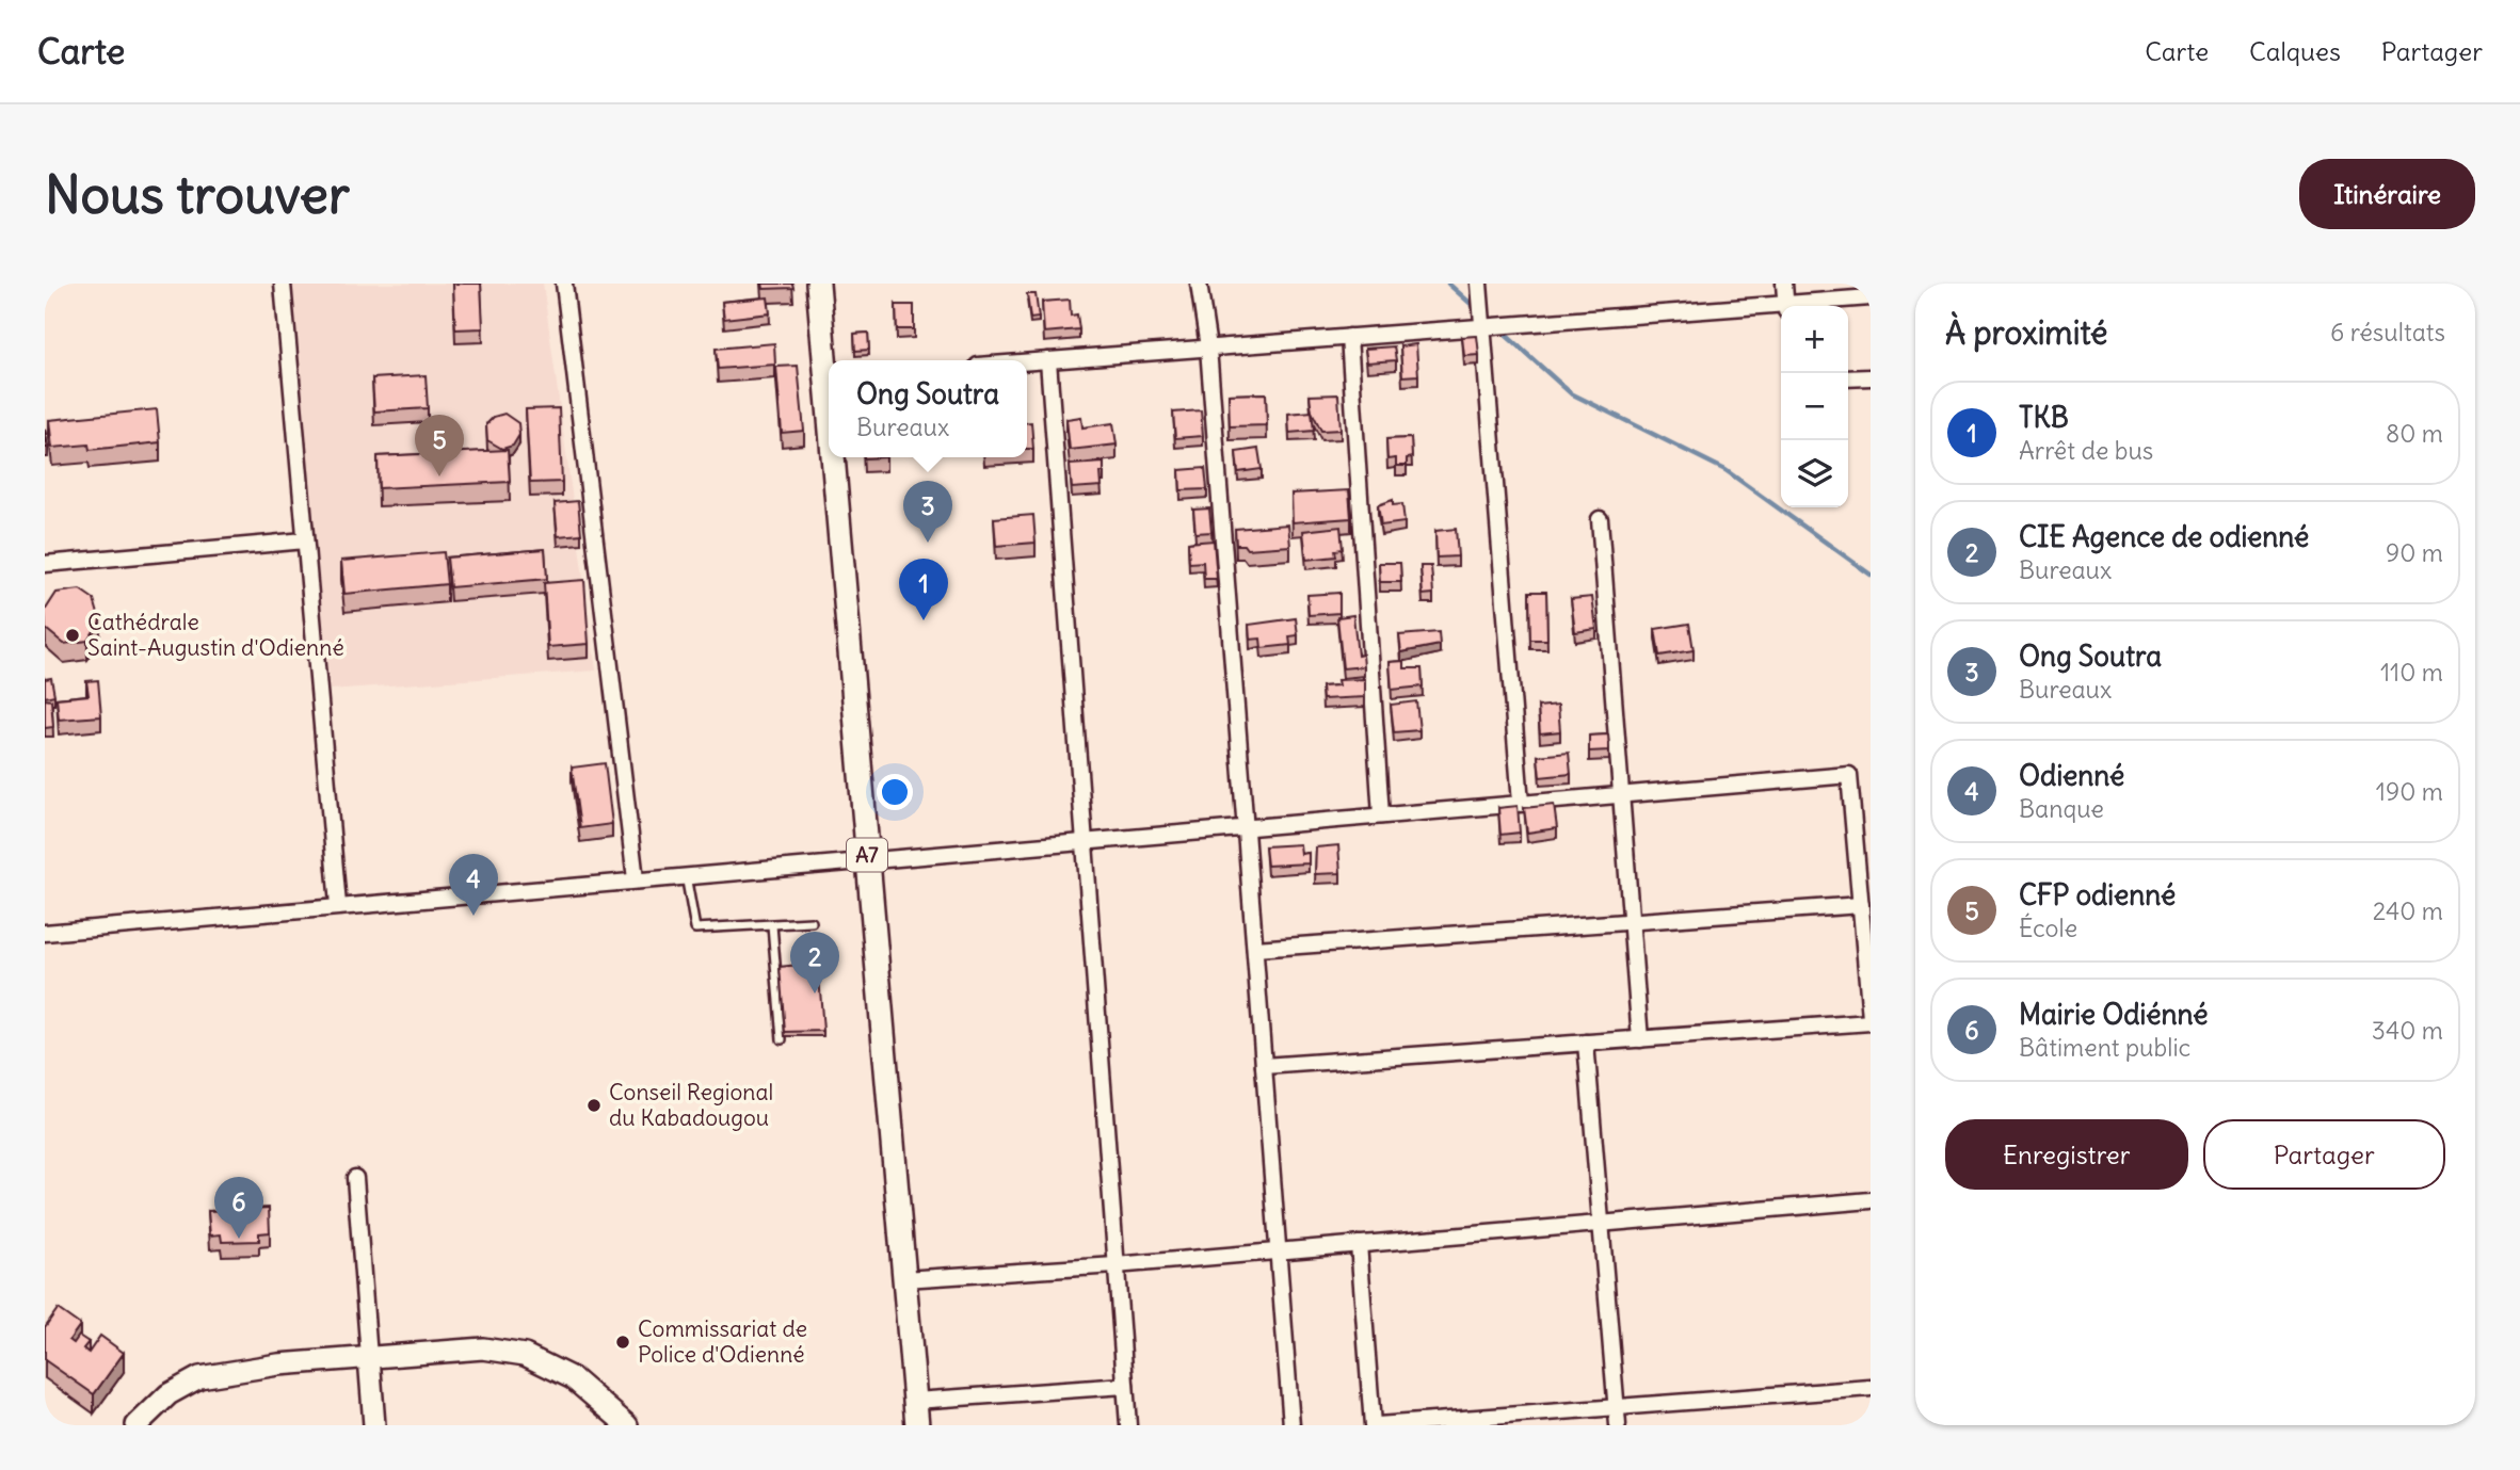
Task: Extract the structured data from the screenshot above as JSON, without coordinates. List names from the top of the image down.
{
  "streets": {
    "main road": ["A7"]
  },
  "places": ["Cathédrale Saint-Augustin d'Odienné", "Conseil Regional du Kabadougou", "Commissariat de Police d'Odienné"],
  "page": {
    "header": "Carte",
    "nav": ["Carte", "Calques", "Partager"],
    "buttons": [
      "Itinéraire",
      ["Enregistrer", "Partager"]
    ],
    "title": "Nous trouver",
    "heading": ["À proximité", "6 résultats"],
    "map_buttons": ["+", "−"],
    "popup": ["Ong Soutra", "Bureaux"],
    "list": [
      {
        "mark": "1",
        "name": "TKB",
        "note": "Arrêt de bus",
        "value": "80 m"
      },
      {
        "mark": "2",
        "name": "CIE Agence de odienné",
        "note": "Bureaux",
        "value": "90 m"
      },
      {
        "mark": "3",
        "name": "Ong Soutra",
        "note": "Bureaux",
        "value": "110 m"
      },
      {
        "mark": "4",
        "name": "Odienné",
        "note": "Banque",
        "value": "190 m"
      },
      {
        "mark": "5",
        "name": "CFP odienné",
        "note": "École",
        "value": "240 m"
      },
      {
        "mark": "6",
        "name": "Mairie Odiénné",
        "note": "Bâtiment public",
        "value": "340 m"
      }
    ],
    "pins": [
      "5",
      "3",
      "1",
      "4",
      "2",
      "6"
    ]
  }
}
